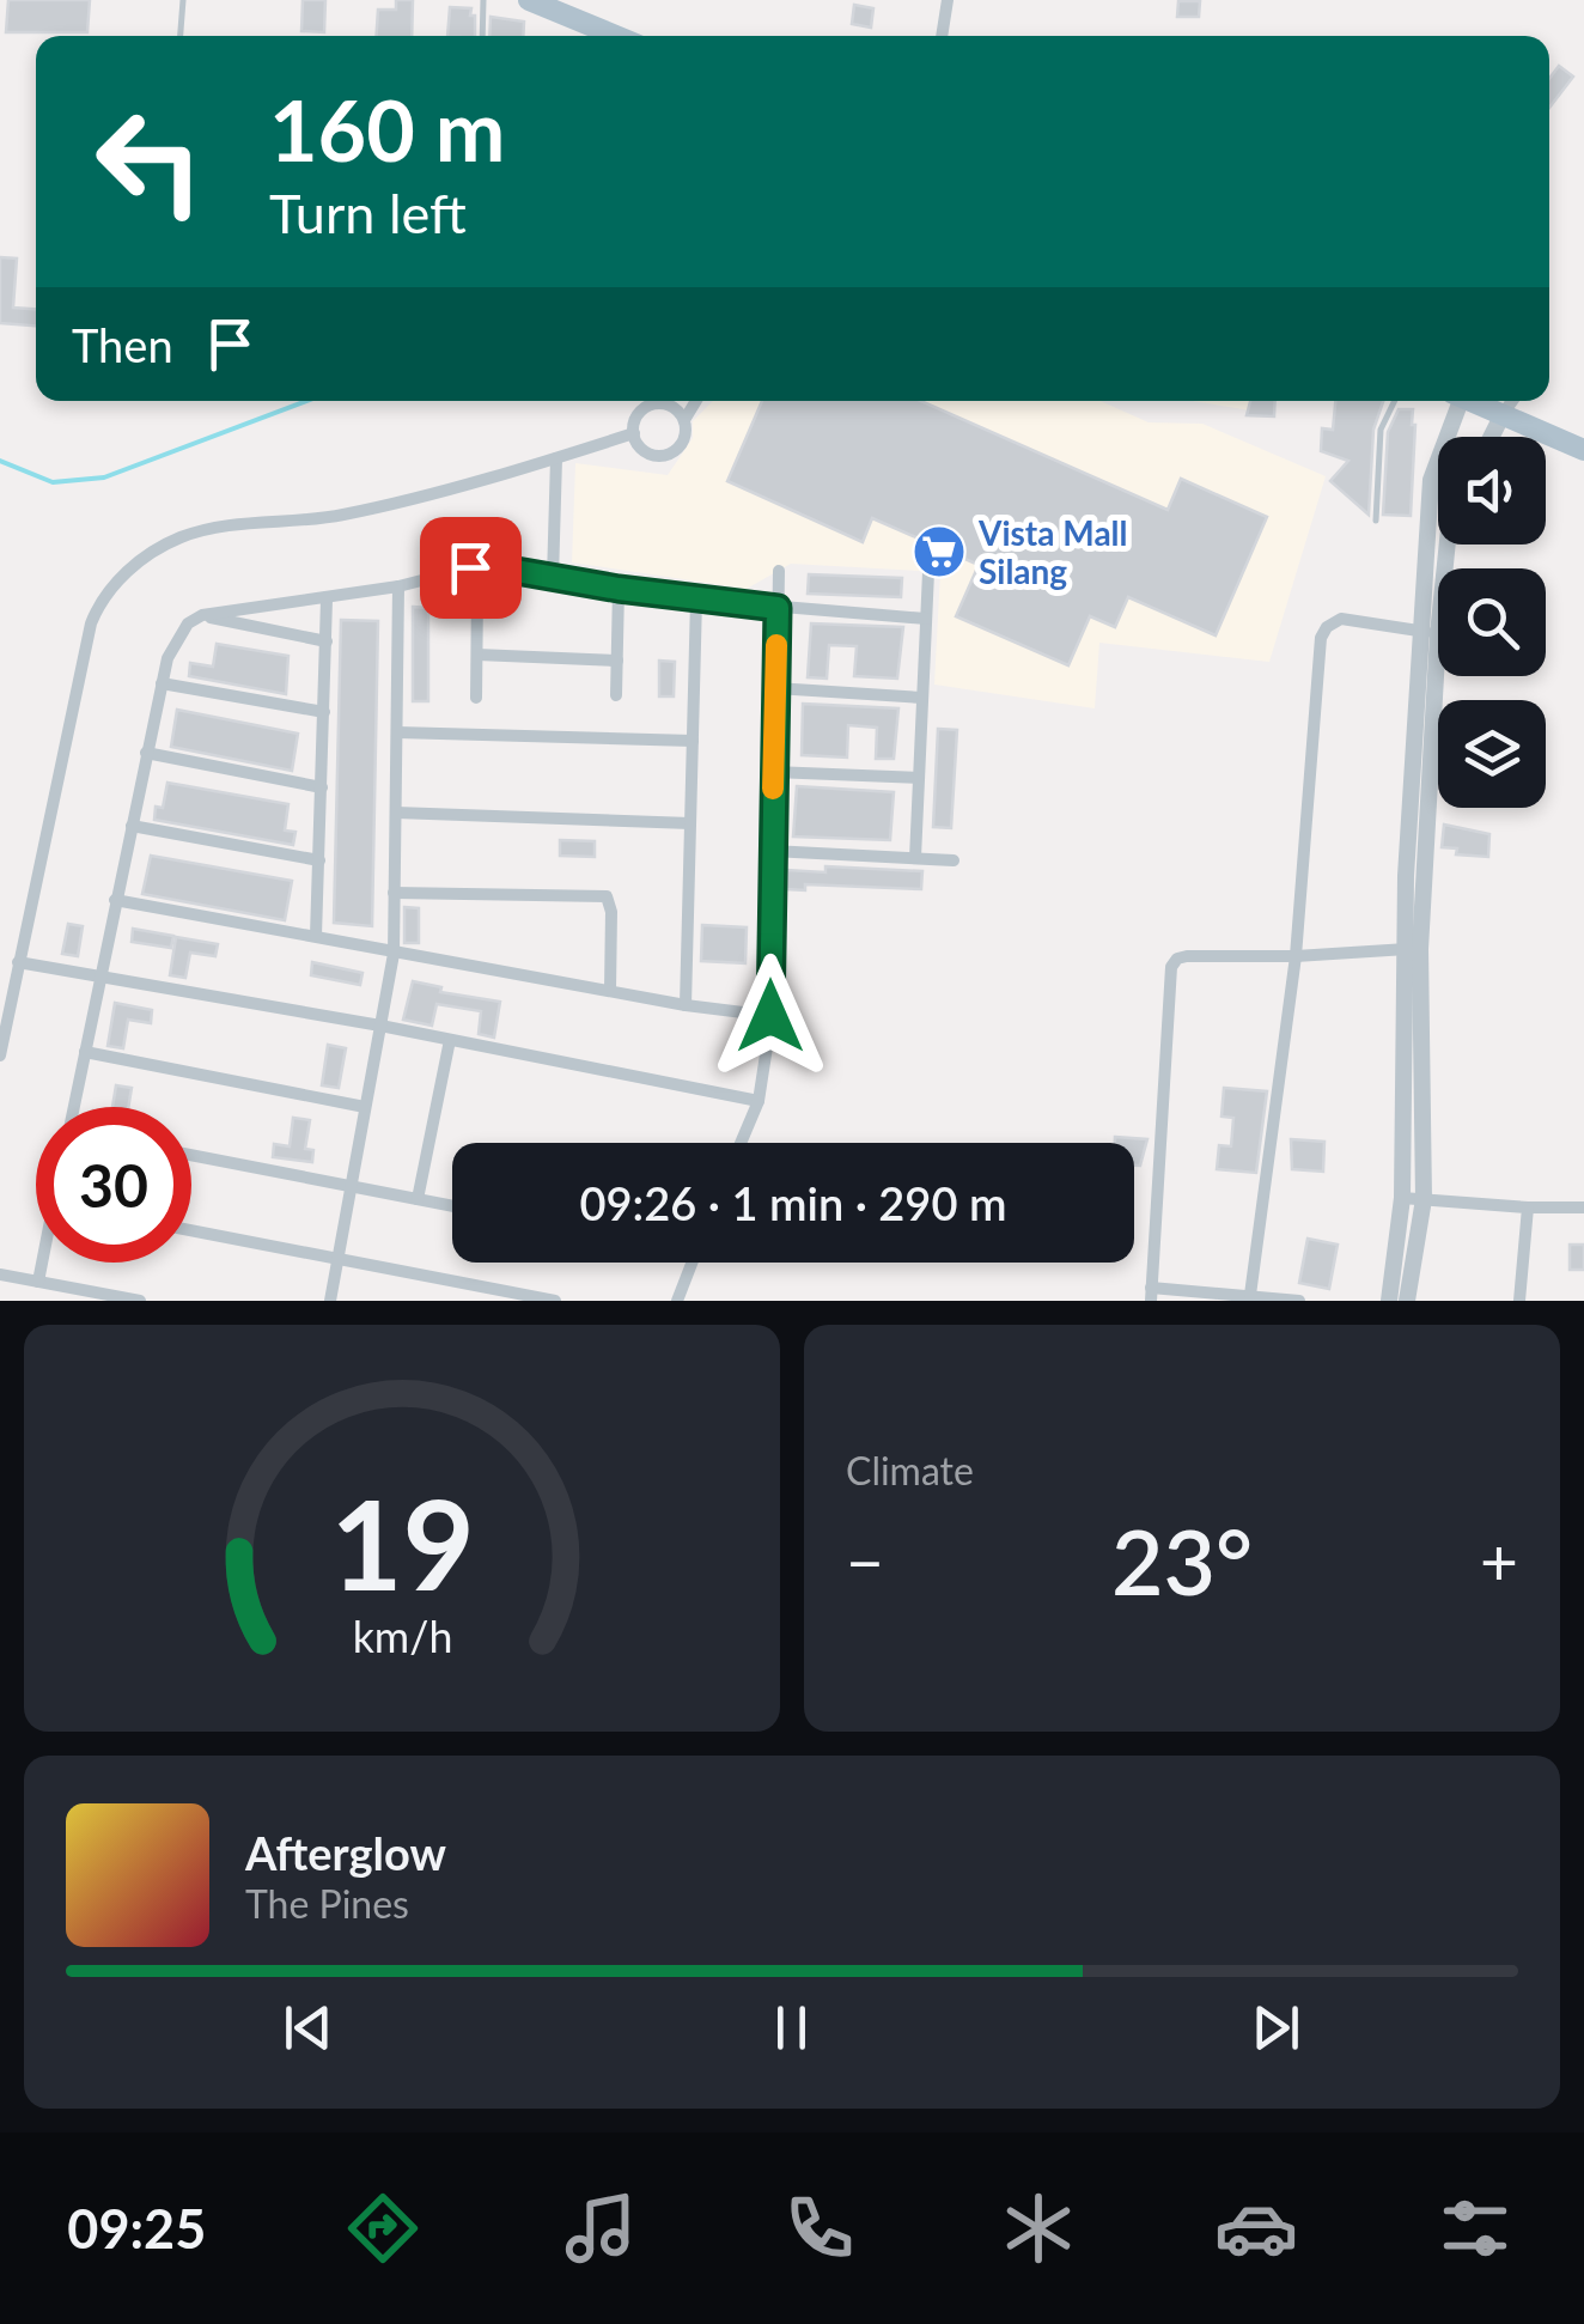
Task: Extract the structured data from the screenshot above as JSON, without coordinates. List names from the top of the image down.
{
  "places": {
    "supermarket": ["Vista Mall Silang"]
  },
  "page": {
    "turn": ["160 m", "Turn left"],
    "then": "Then",
    "limit": "30",
    "trip": "09:26 · 1 min · 290 m",
    "tile": "Climate",
    "heat": ["−", "23°", "+"],
    "song": ["Afterglow", "The Pines"],
    "tabs": "09:25",
    "gauge": ["19", "km/h"]
  }
}
